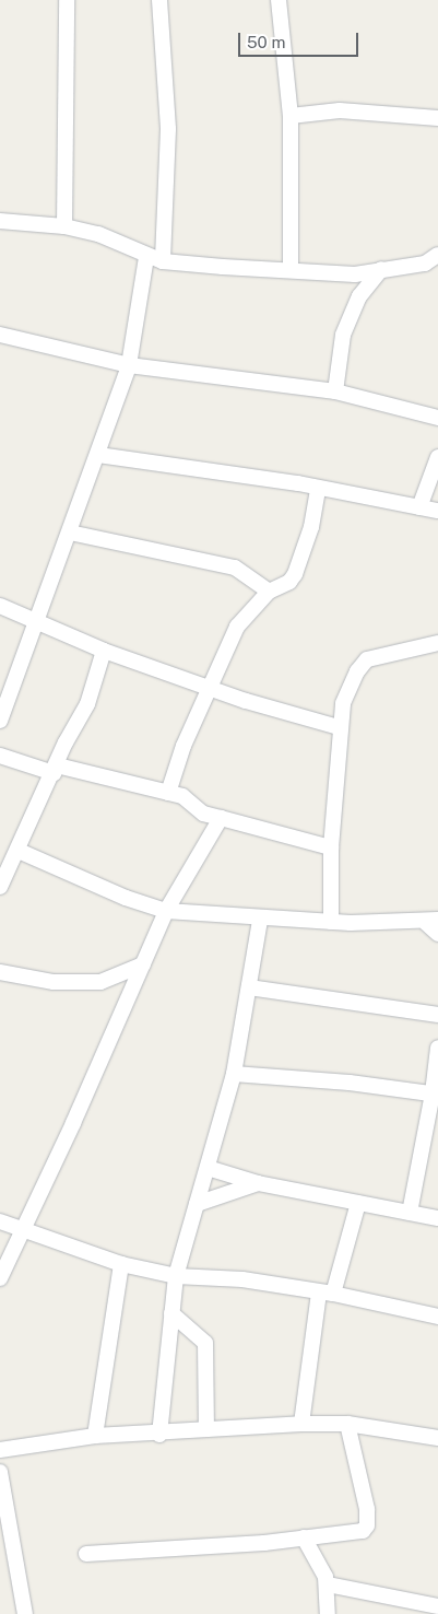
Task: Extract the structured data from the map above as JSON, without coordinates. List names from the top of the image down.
{
  "scale_bar": "50 m"
}
